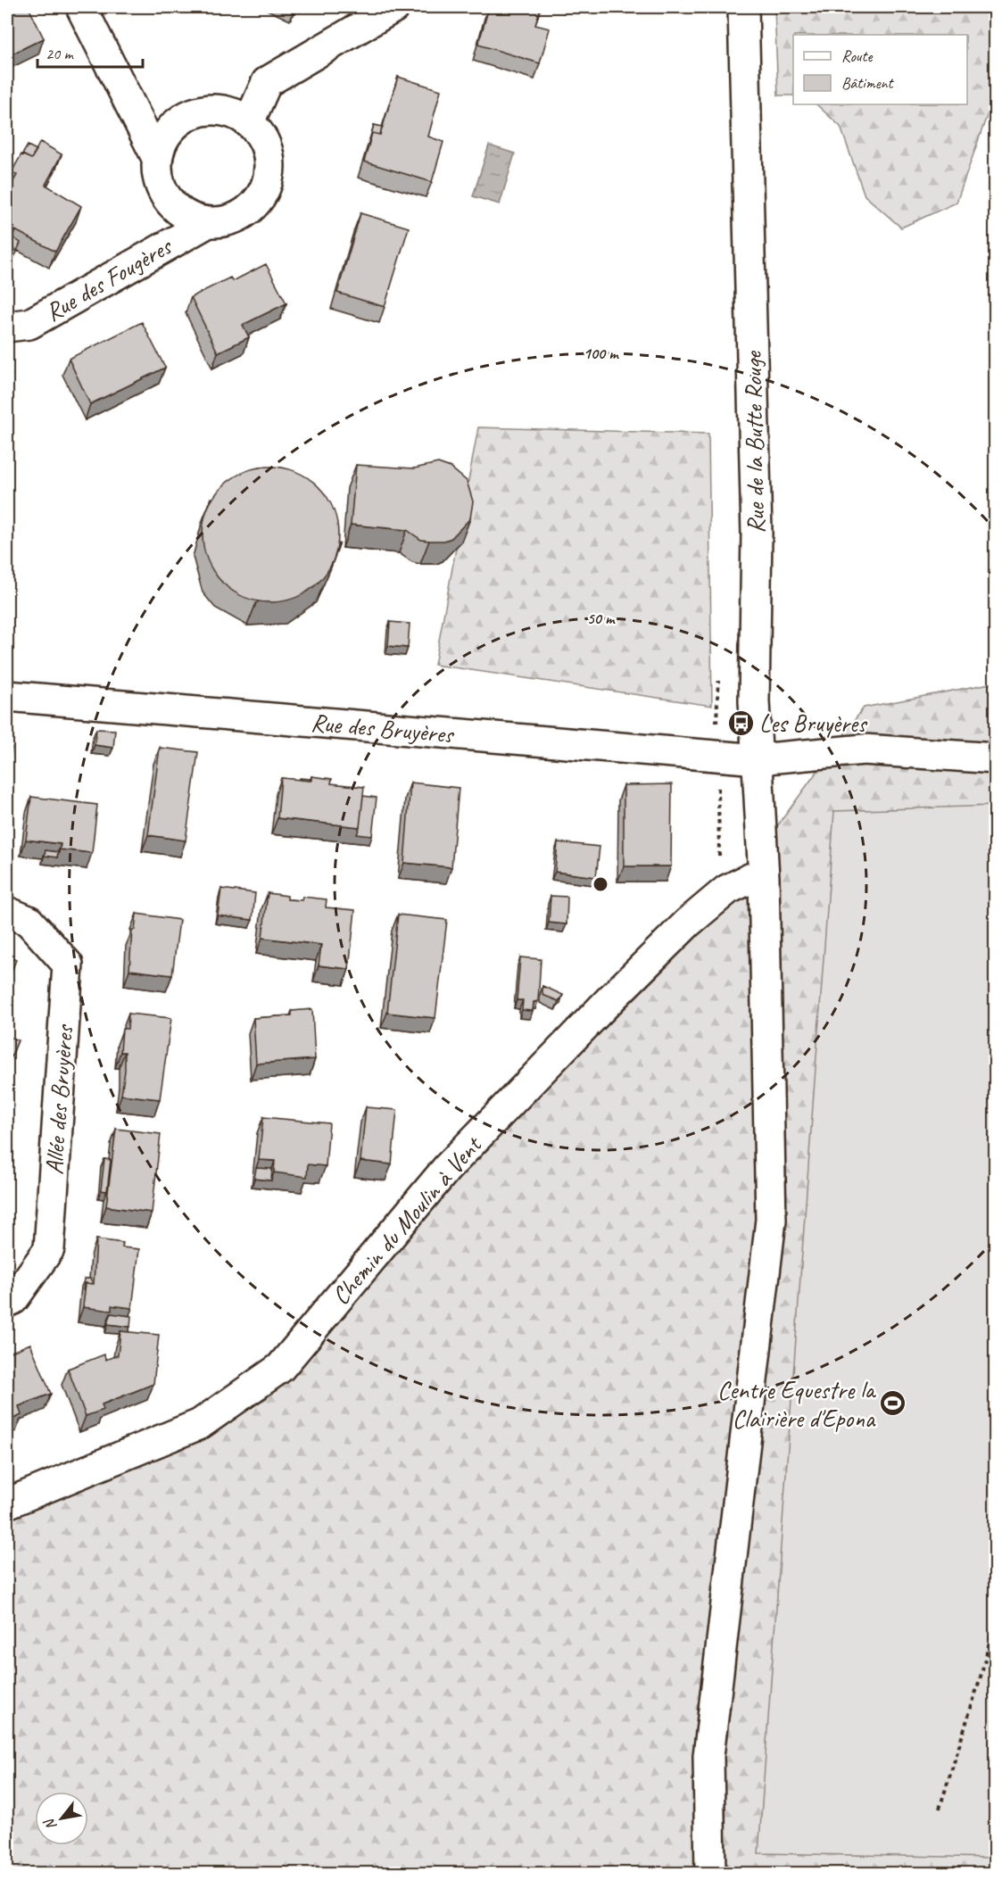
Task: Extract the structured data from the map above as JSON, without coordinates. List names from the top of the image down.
{
  "streets": {
    "street": [
      "Rue des Fougères",
      "Rue de la Butte Rouge",
      "Rue des Bruyères",
      "Allée des Bruyères",
      "Chemin du Moulin à Vent"
    ]
  },
  "crossings": [
    ["Rue de la Butte Rouge", "Rue des Bruyères"],
    ["Rue de la Butte Rouge", "Chemin du Moulin à Vent"]
  ],
  "places": {
    "bus stop": ["Les Bruyères"],
    "sports": ["Centre Equestre la Clairière d'Epona"]
  },
  "legend": ["Route", "Bâtiment"],
  "scale_bar": "20 m",
  "north": "bottom left",
  "rings": ["100 m", "50 m"]
}
